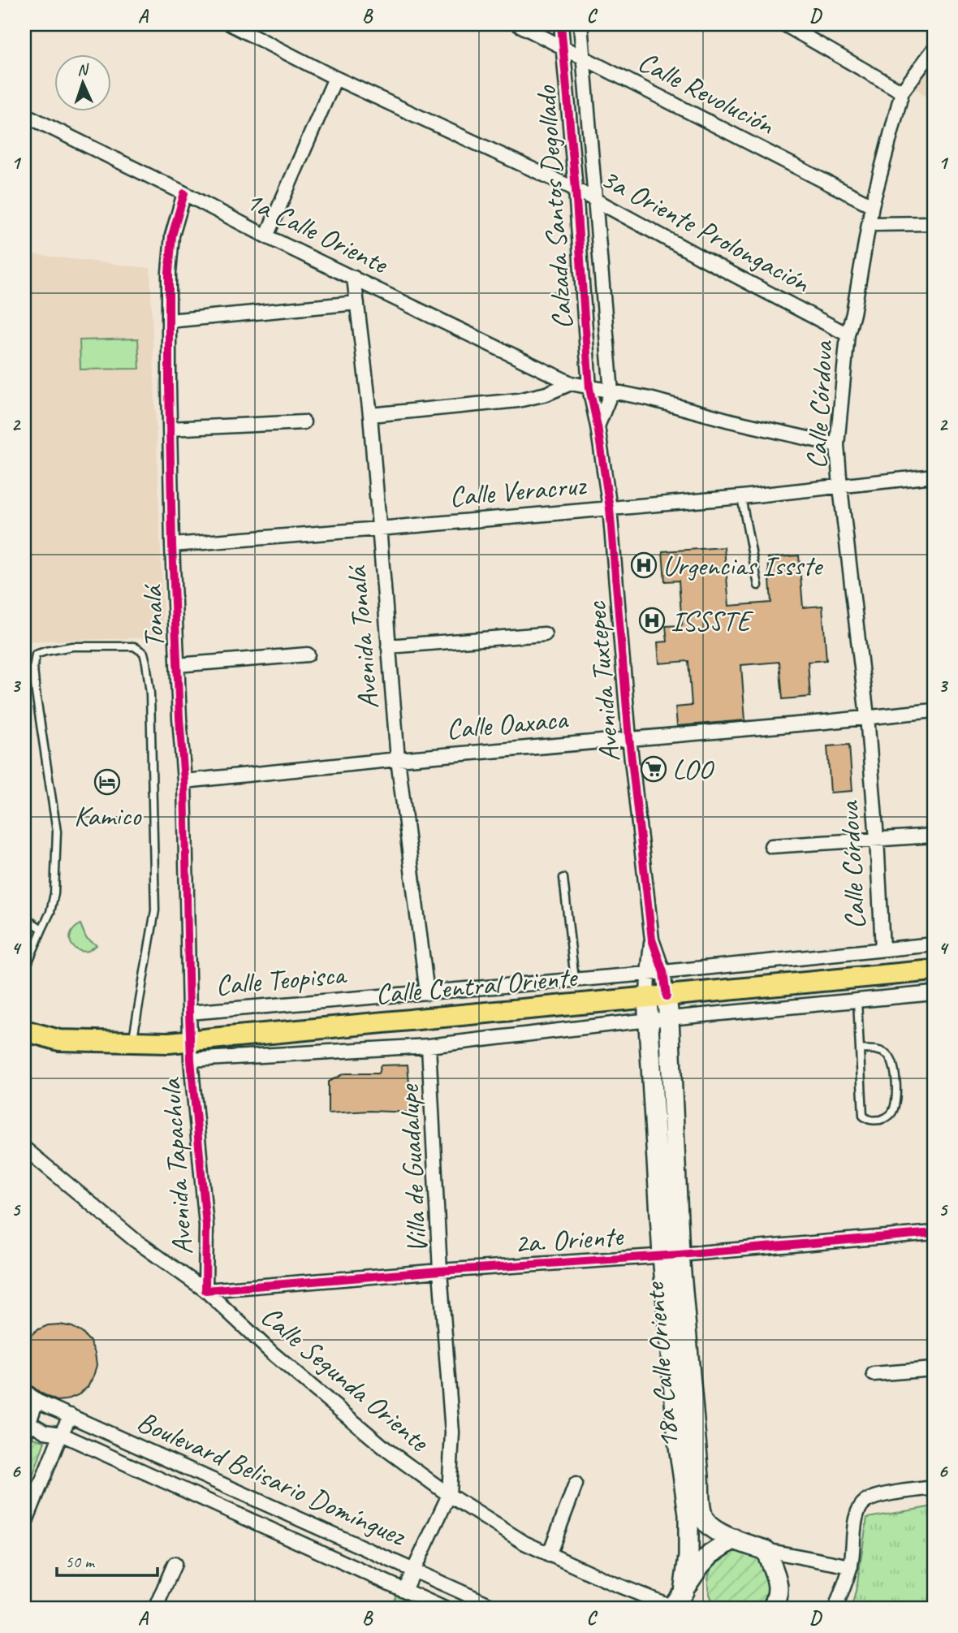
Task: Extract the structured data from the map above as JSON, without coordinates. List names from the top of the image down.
{
  "streets": {
    "main road": ["Calle Central Oriente", "18a Calle Oriente"],
    "street": [
      "Calle Revolución",
      "Calzada Santos Degollado",
      "3a Oriente Prolongación",
      "1a Calle Oriente",
      "Calle Córdova",
      "Calle Veracruz",
      "Tonalá",
      "Avenida Tonalá",
      "Avenida Tuxtepec",
      "Calle Oaxaca",
      "Calle Teopisca",
      "Avenida Tapachula",
      "Villa de Guadalupe",
      "2a. Oriente",
      "Calle Segunda Oriente",
      "Boulevard Belisario Domínguez"
    ]
  },
  "crossings": [
    ["Calle Revolución", "Calzada Santos Degollado"],
    ["Calle Revolución", "Calle Córdova"],
    ["Calzada Santos Degollado", "3a Oriente Prolongación"],
    ["Calzada Santos Degollado", "1a Calle Oriente"],
    ["Calzada Santos Degollado", "Avenida Tuxtepec"],
    ["3a Oriente Prolongación", "Calle Córdova"],
    ["1a Calle Oriente", "Calle Córdova"],
    ["1a Calle Oriente", "Tonalá"],
    ["1a Calle Oriente", "Avenida Tonalá"],
    ["1a Calle Oriente", "Avenida Tuxtepec"],
    ["Calle Córdova", "Calle Veracruz"],
    ["Calle Córdova", "Calle Oaxaca"],
    ["Calle Córdova", "Calle Teopisca"],
    ["Calle Veracruz", "Tonalá"],
    ["Calle Veracruz", "Avenida Tonalá"],
    ["Calle Veracruz", "Avenida Tuxtepec"],
    ["Tonalá", "Calle Oaxaca"],
    ["Tonalá", "Calle Teopisca"],
    ["Tonalá", "Calle Central Oriente"],
    ["Tonalá", "Avenida Tapachula"],
    ["Avenida Tonalá", "Calle Oaxaca"],
    ["Avenida Tonalá", "Calle Teopisca"],
    ["Avenida Tuxtepec", "Calle Oaxaca"],
    ["Avenida Tuxtepec", "Calle Teopisca"],
    ["Avenida Tuxtepec", "18a Calle Oriente"],
    ["Calle Teopisca", "18a Calle Oriente"],
    ["Calle Central Oriente", "Avenida Tapachula"],
    ["Calle Central Oriente", "18a Calle Oriente"],
    ["Avenida Tapachula", "2a. Oriente"],
    ["Avenida Tapachula", "Calle Segunda Oriente"],
    ["Villa de Guadalupe", "2a. Oriente"],
    ["Villa de Guadalupe", "Calle Segunda Oriente"],
    ["2a. Oriente", "18a Calle Oriente"],
    ["2a. Oriente", "Calle Segunda Oriente"]
  ],
  "places": {
    "hospital": ["Urgencias Issste", "ISSSTE"],
    "supermarket": ["LOO"],
    "hotel": ["Kamico"]
  },
  "scale_bar": "50 m",
  "north": "top",
  "grid": {
    "columns": [
      "A",
      "B",
      "C",
      "D"
    ],
    "rows": [
      "1",
      "2",
      "3",
      "4",
      "5",
      "6"
    ]
  }
}
